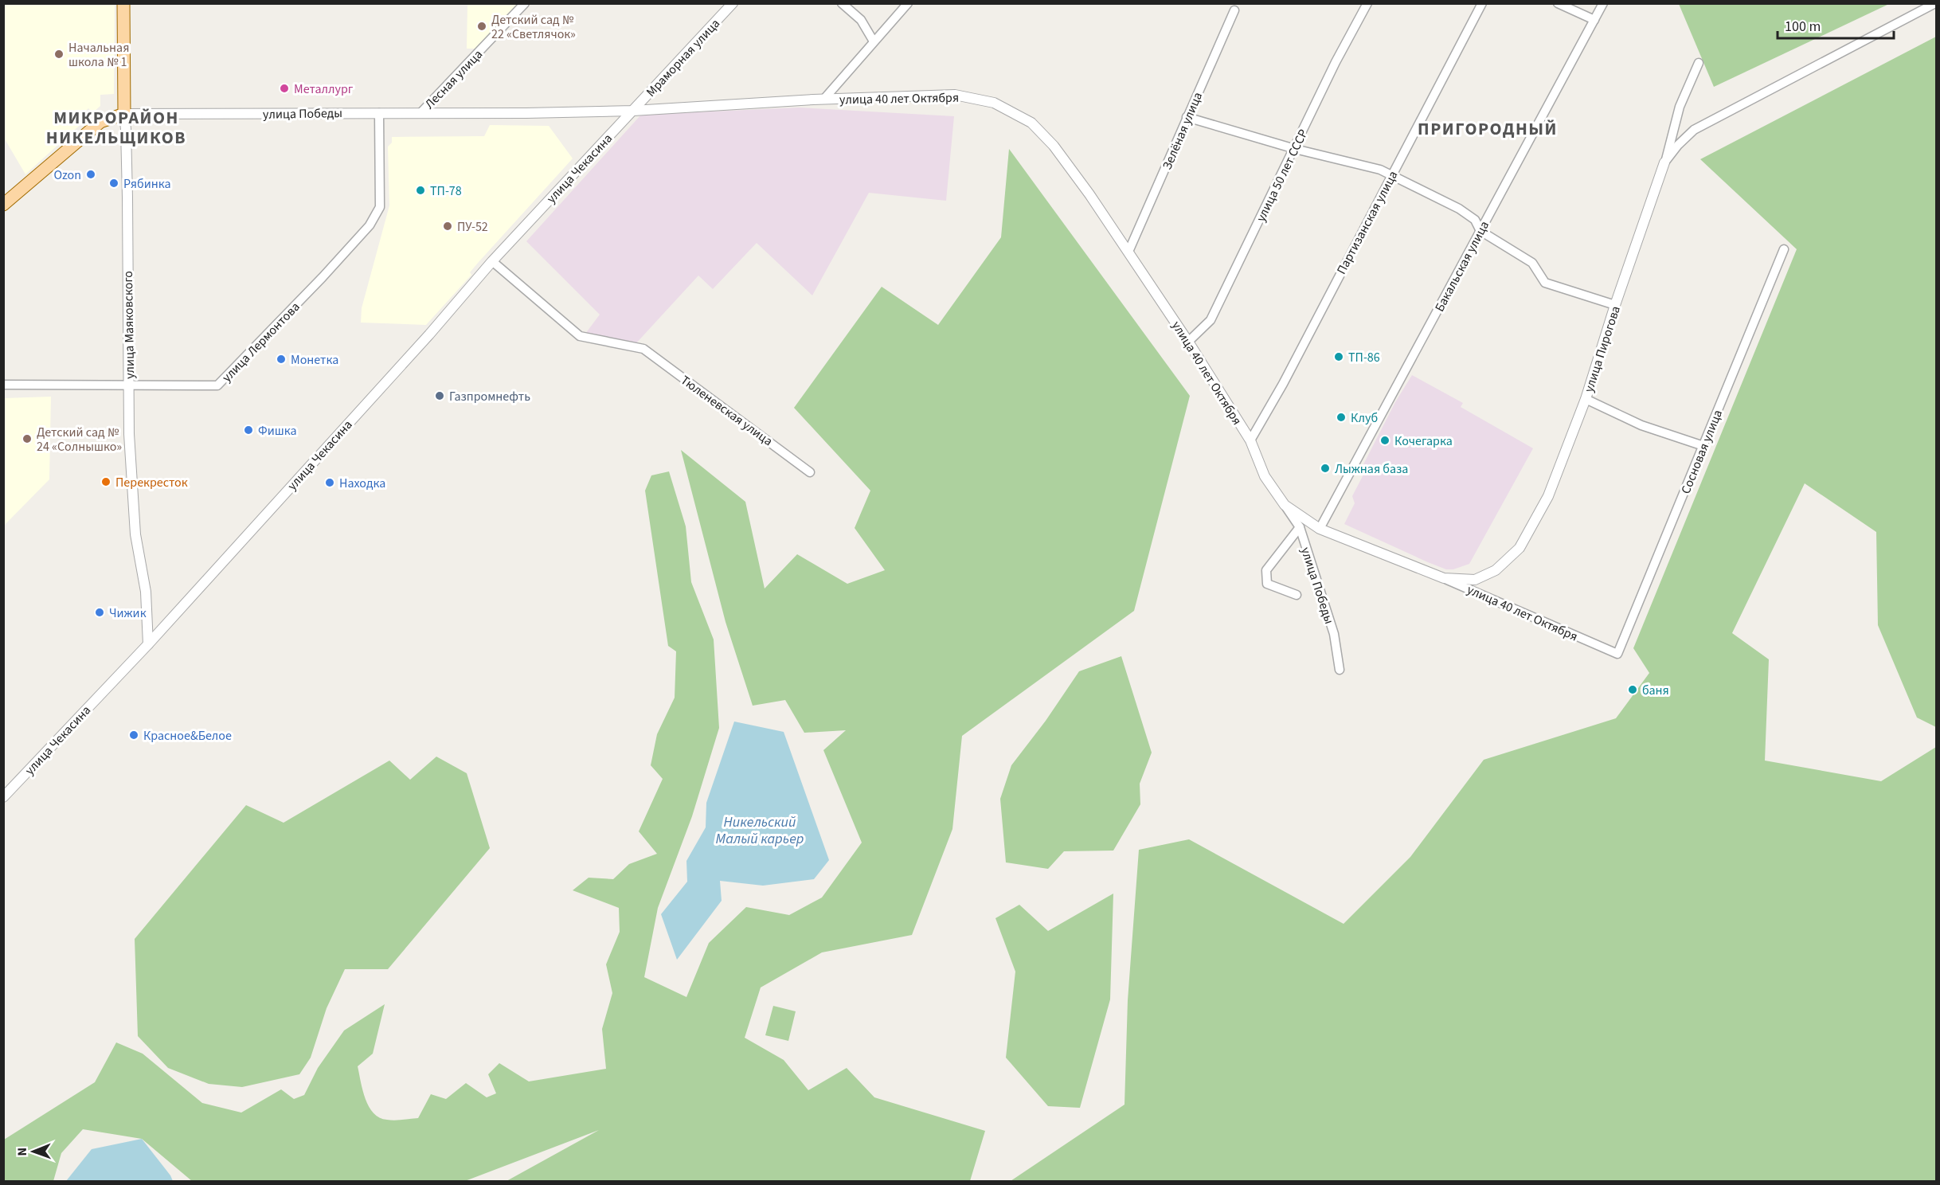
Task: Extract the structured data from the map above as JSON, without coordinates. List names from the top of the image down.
{
  "streets": {
    "main road": ["улица Победы", "улица Маяковского"],
    "street": [
      "Мраморная улица",
      "Лесная улица",
      "улица 40 лет Октября",
      "Зелёная улица",
      "улица Чекасина",
      "улица 50 лет СССР",
      "Партизанская улица",
      "Бакальская улица",
      "улица Лермонтова",
      "улица Пирогова",
      "Тюленевская улица",
      "Сосновая улица"
    ]
  },
  "crossings": [
    ["Мраморная улица", "улица 40 лет Октября"],
    ["Мраморная улица", "улица Победы"],
    ["Мраморная улица", "улица Чекасина"],
    ["Лесная улица", "улица Победы"],
    ["улица 40 лет Октября", "улица Победы"],
    ["улица 40 лет Октября", "Зелёная улица"],
    ["улица 40 лет Октября", "улица Чекасина"],
    ["улица 40 лет Октября", "улица 50 лет СССР"],
    ["улица 40 лет Октября", "Партизанская улица"],
    ["улица 40 лет Октября", "Бакальская улица"],
    ["улица 40 лет Октября", "улица Пирогова"],
    ["улица 40 лет Октября", "Сосновая улица"],
    ["улица Победы", "улица Чекасина"],
    ["улица Победы", "улица Маяковского"],
    ["улица Победы", "улица Лермонтова"],
    ["улица Чекасина", "улица Маяковского"],
    ["улица Чекасина", "Тюленевская улица"],
    ["улица Маяковского", "улица Лермонтова"]
  ],
  "districts": ["МИКРОРАЙОН НИКЕЛЬЩИКОВ", "ПРИГОРОДНЫЙ"],
  "water": ["Никельский Малый карьер"],
  "places": [
    "Детский сад № 22 «Светлячок»",
    "Начальная школа № 1",
    "Металлург",
    "Ozon",
    "Рябинка",
    "ТП-78",
    "ПУ-52",
    "ТП-86",
    "Монетка",
    "Газпромнефть",
    "Клуб",
    "Фишка",
    "Детский сад № 24 «Солнышко»",
    "Кочегарка",
    "Лыжная база",
    "Перекресток",
    "Находка",
    "Чижик",
    "баня",
    "Красное&Белое"
  ],
  "scale_bar": "100 m",
  "north": "left"
}
